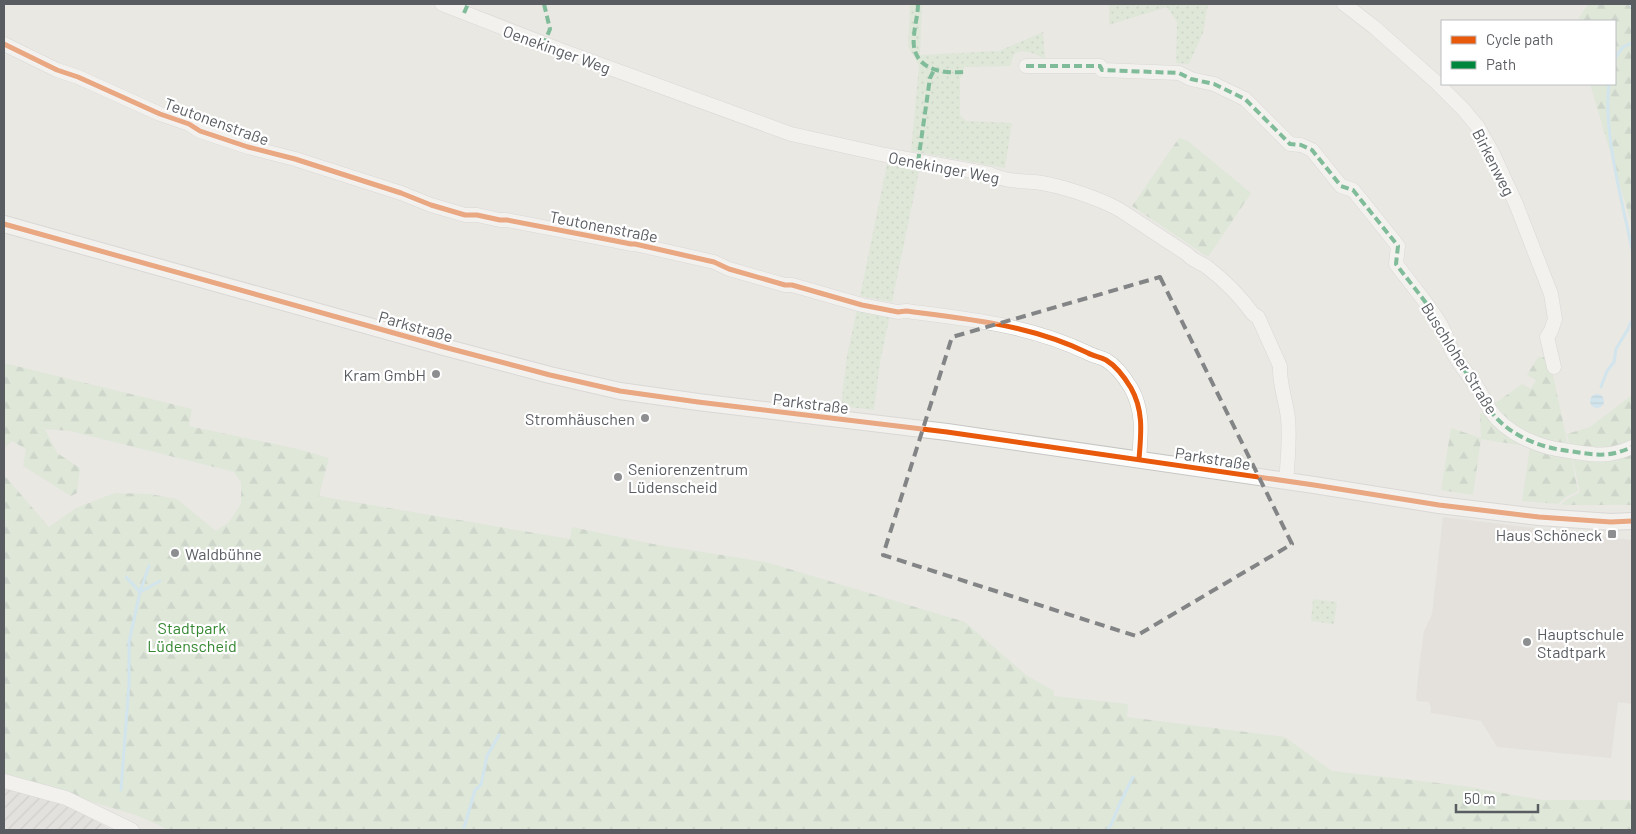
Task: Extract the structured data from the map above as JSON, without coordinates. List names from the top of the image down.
{
  "streets": {
    "street": [
      "Oenekinger Weg",
      "Teutonenstraße",
      "Birkenweg",
      "Parkstraße",
      "Buschloher Straße"
    ]
  },
  "crossings": [
    ["Oenekinger Weg", "Parkstraße"],
    ["Teutonenstraße", "Parkstraße"]
  ],
  "parks": ["Stadtpark Lüdenscheid"],
  "places": {
    "other": [
      "Kram GmbH",
      "Stromhäuschen",
      "Seniorenzentrum Lüdenscheid",
      "Waldbühne",
      "Hauptschule Stadtpark"
    ],
    "transit": ["Haus Schöneck"]
  },
  "legend": ["Cycle path", "Path"],
  "scale_bar": "50 m"
}
